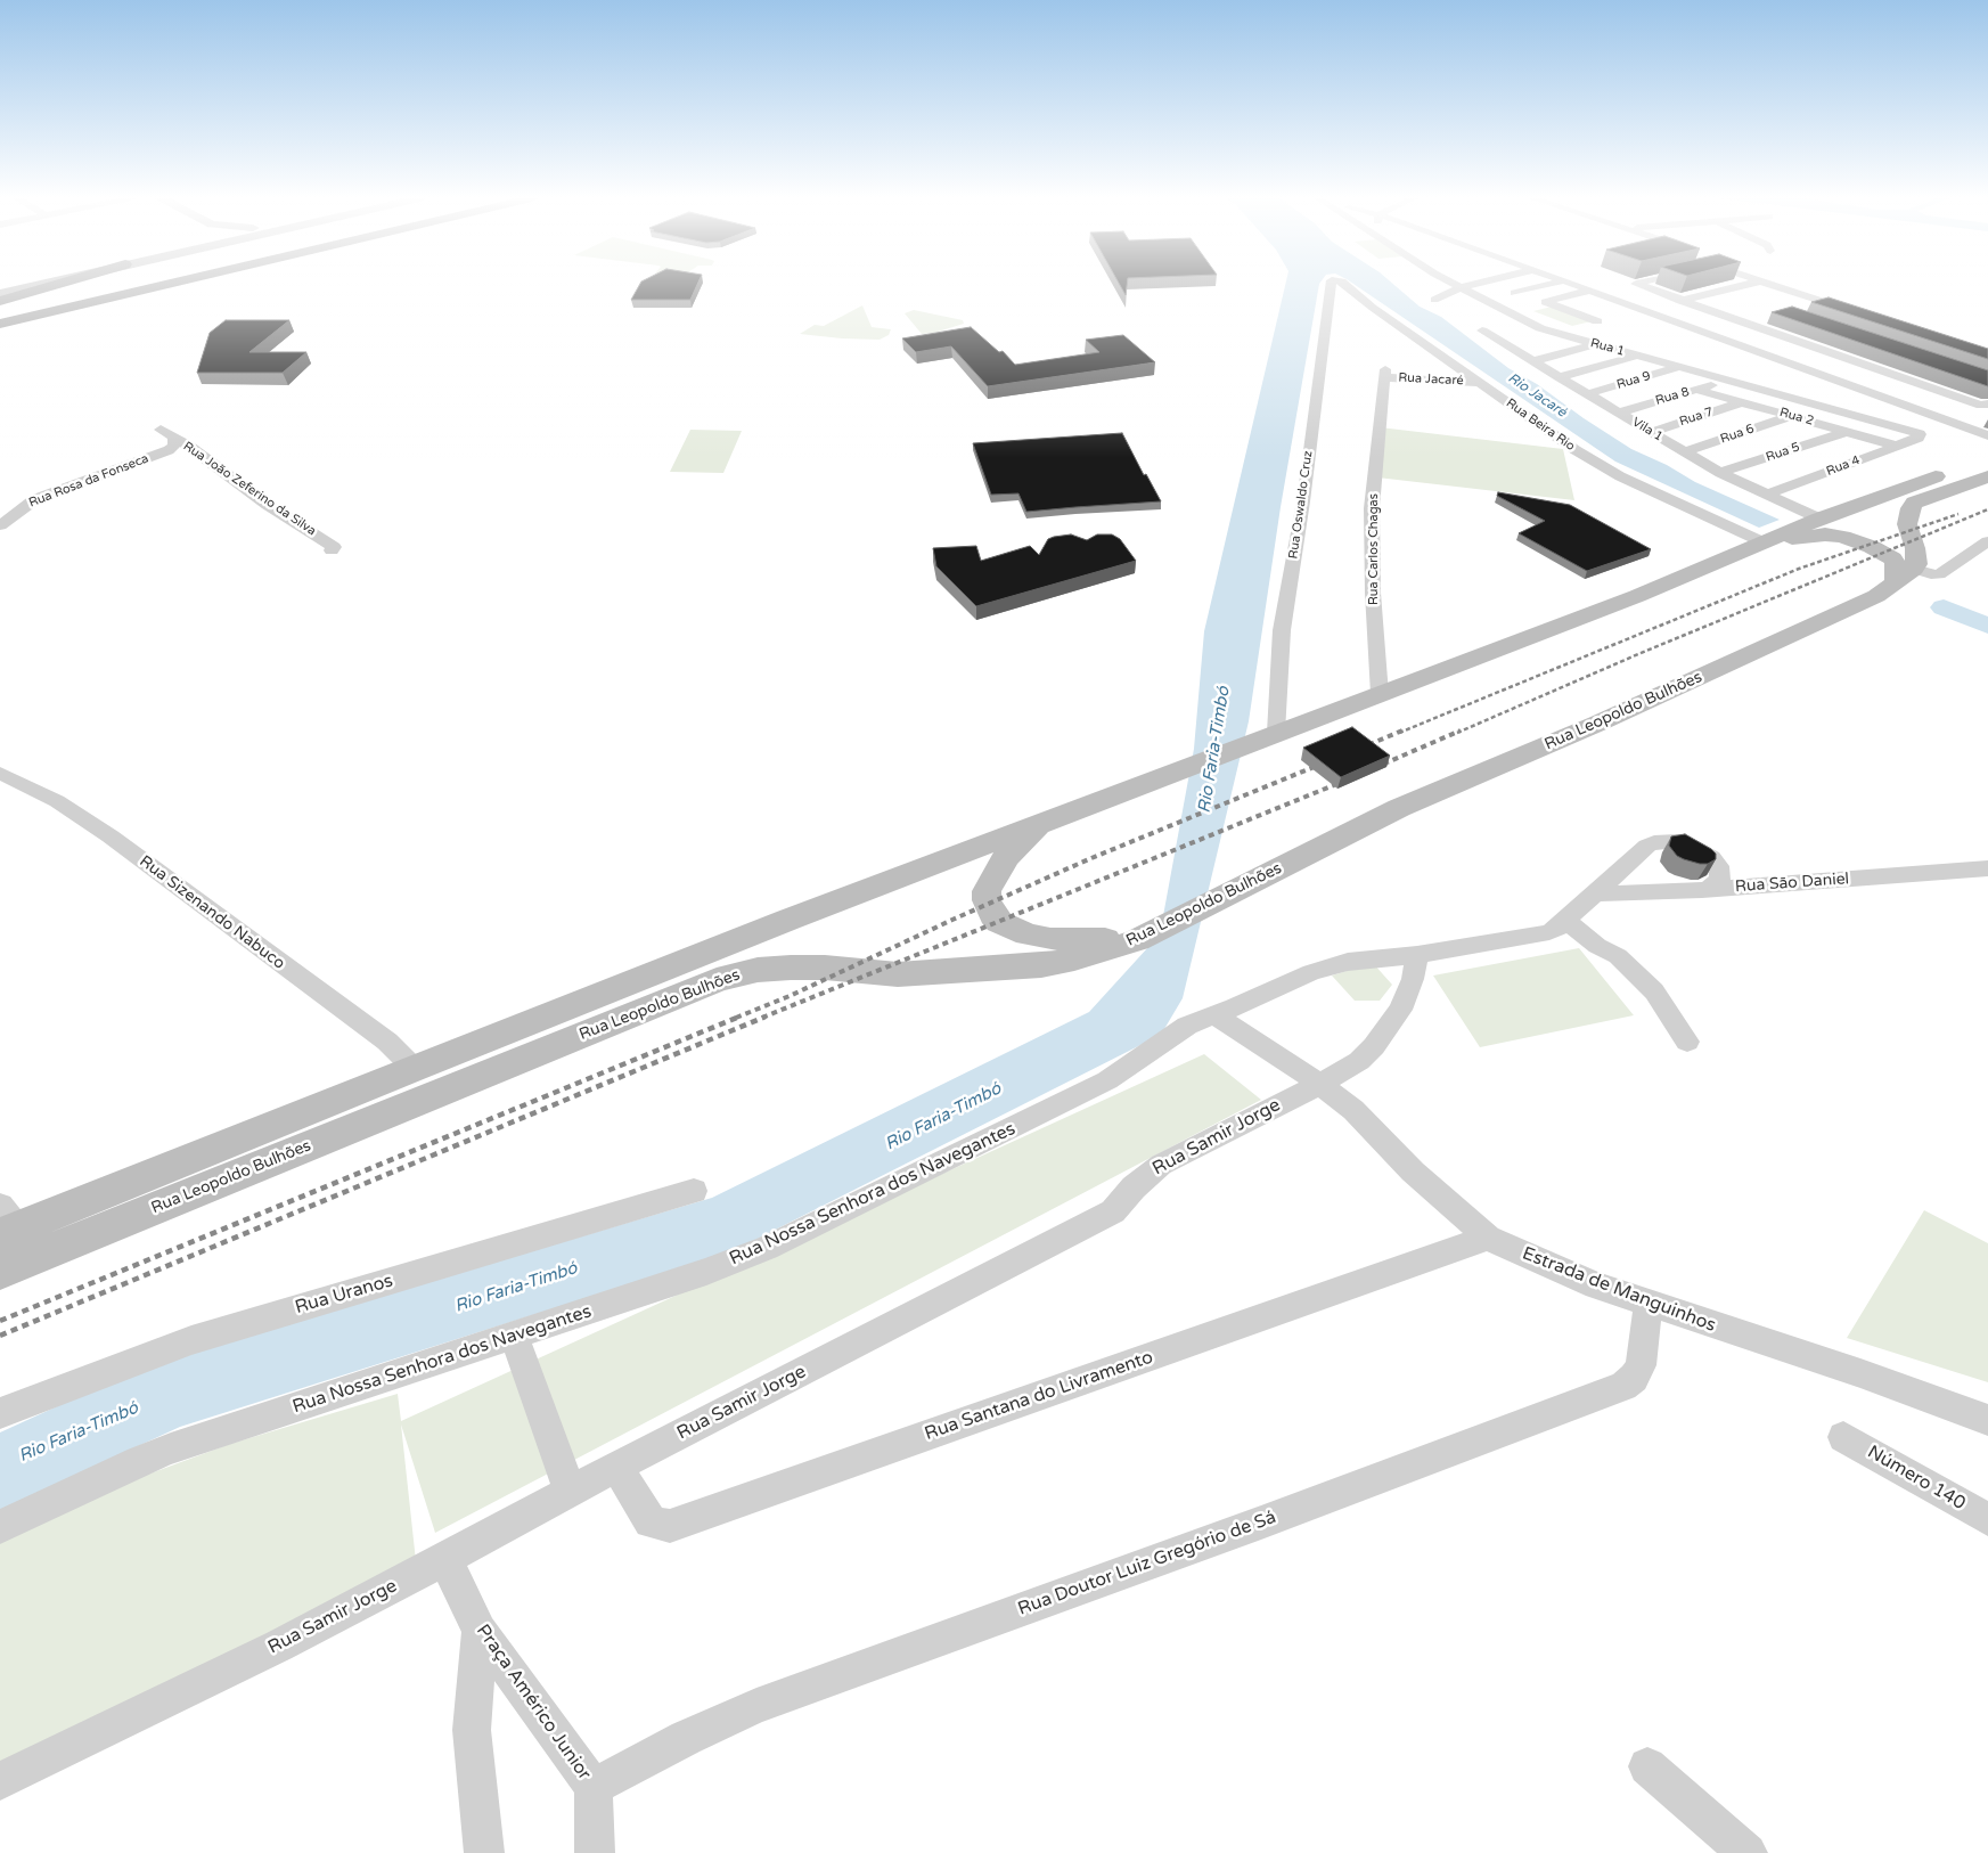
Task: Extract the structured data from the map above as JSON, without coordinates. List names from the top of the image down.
{
  "streets": {
    "main road": ["Rua Leopoldo Bulhões"],
    "street": [
      "Rua 1",
      "Rua Jacaré",
      "Rua 9",
      "Rua 8",
      "Rua 7",
      "Rua 2",
      "Rua Beira Rio",
      "Vila 1",
      "Rua 6",
      "Rua 5",
      "Rua 4",
      "Rua Rosa da Fonseca",
      "Rua João Zeferino da Silva",
      "Rua Oswaldo Cruz",
      "Rua Carlos Chagas",
      "Rua Sāo Daniel",
      "Rua Sizenando Nabuco",
      "Rua Samir Jorge",
      "Rua Nossa Senhora dos Navegantes",
      "Estrada de Manguinhos",
      "Rua Uranos",
      "Rua Santana do Livramento",
      "Número 140",
      "Rua Doutor Luiz Gregório de Sá",
      "Praça Américo Junior"
    ]
  },
  "crossings": [
    ["Rua 1", "Rua 9"],
    ["Rua 1", "Rua 8"],
    ["Rua 1", "Vila 1"],
    ["Rua 1", "Rua 4"],
    ["Rua Jacaré", "Rua Beira Rio"],
    ["Rua Jacaré", "Rua Carlos Chagas"],
    ["Rua 9", "Vila 1"],
    ["Rua 8", "Rua 2"],
    ["Rua 8", "Vila 1"],
    ["Rua 7", "Rua 2"],
    ["Rua 7", "Vila 1"],
    ["Rua 2", "Rua 6"],
    ["Rua 2", "Rua 5"],
    ["Rua 2", "Rua 4"],
    ["Rua Beira Rio", "Rua Oswaldo Cruz"],
    ["Rua Beira Rio", "Rua Leopoldo Bulhões"],
    ["Vila 1", "Rua 6"],
    ["Vila 1", "Rua 5"],
    ["Vila 1", "Rua 4"],
    ["Vila 1", "Rua Leopoldo Bulhões"],
    ["Rua Rosa da Fonseca", "Rua João Zeferino da Silva"],
    ["Rua Oswaldo Cruz", "Rua Leopoldo Bulhões"],
    ["Rua Carlos Chagas", "Rua Leopoldo Bulhões"],
    ["Rua Leopoldo Bulhões", "Rua Sizenando Nabuco"],
    ["Rua Sāo Daniel", "Rua Nossa Senhora dos Navegantes"],
    ["Rua Samir Jorge", "Rua Nossa Senhora dos Navegantes"],
    ["Rua Samir Jorge", "Estrada de Manguinhos"],
    ["Rua Samir Jorge", "Rua Santana do Livramento"],
    ["Rua Samir Jorge", "Praça Américo Junior"],
    ["Rua Nossa Senhora dos Navegantes", "Estrada de Manguinhos"],
    ["Estrada de Manguinhos", "Rua Santana do Livramento"],
    ["Estrada de Manguinhos", "Rua Doutor Luiz Gregório de Sá"],
    ["Rua Doutor Luiz Gregório de Sá", "Praça Américo Junior"]
  ],
  "water": ["Rio Jacaré", "Rio Faria-Timbó"]
}
